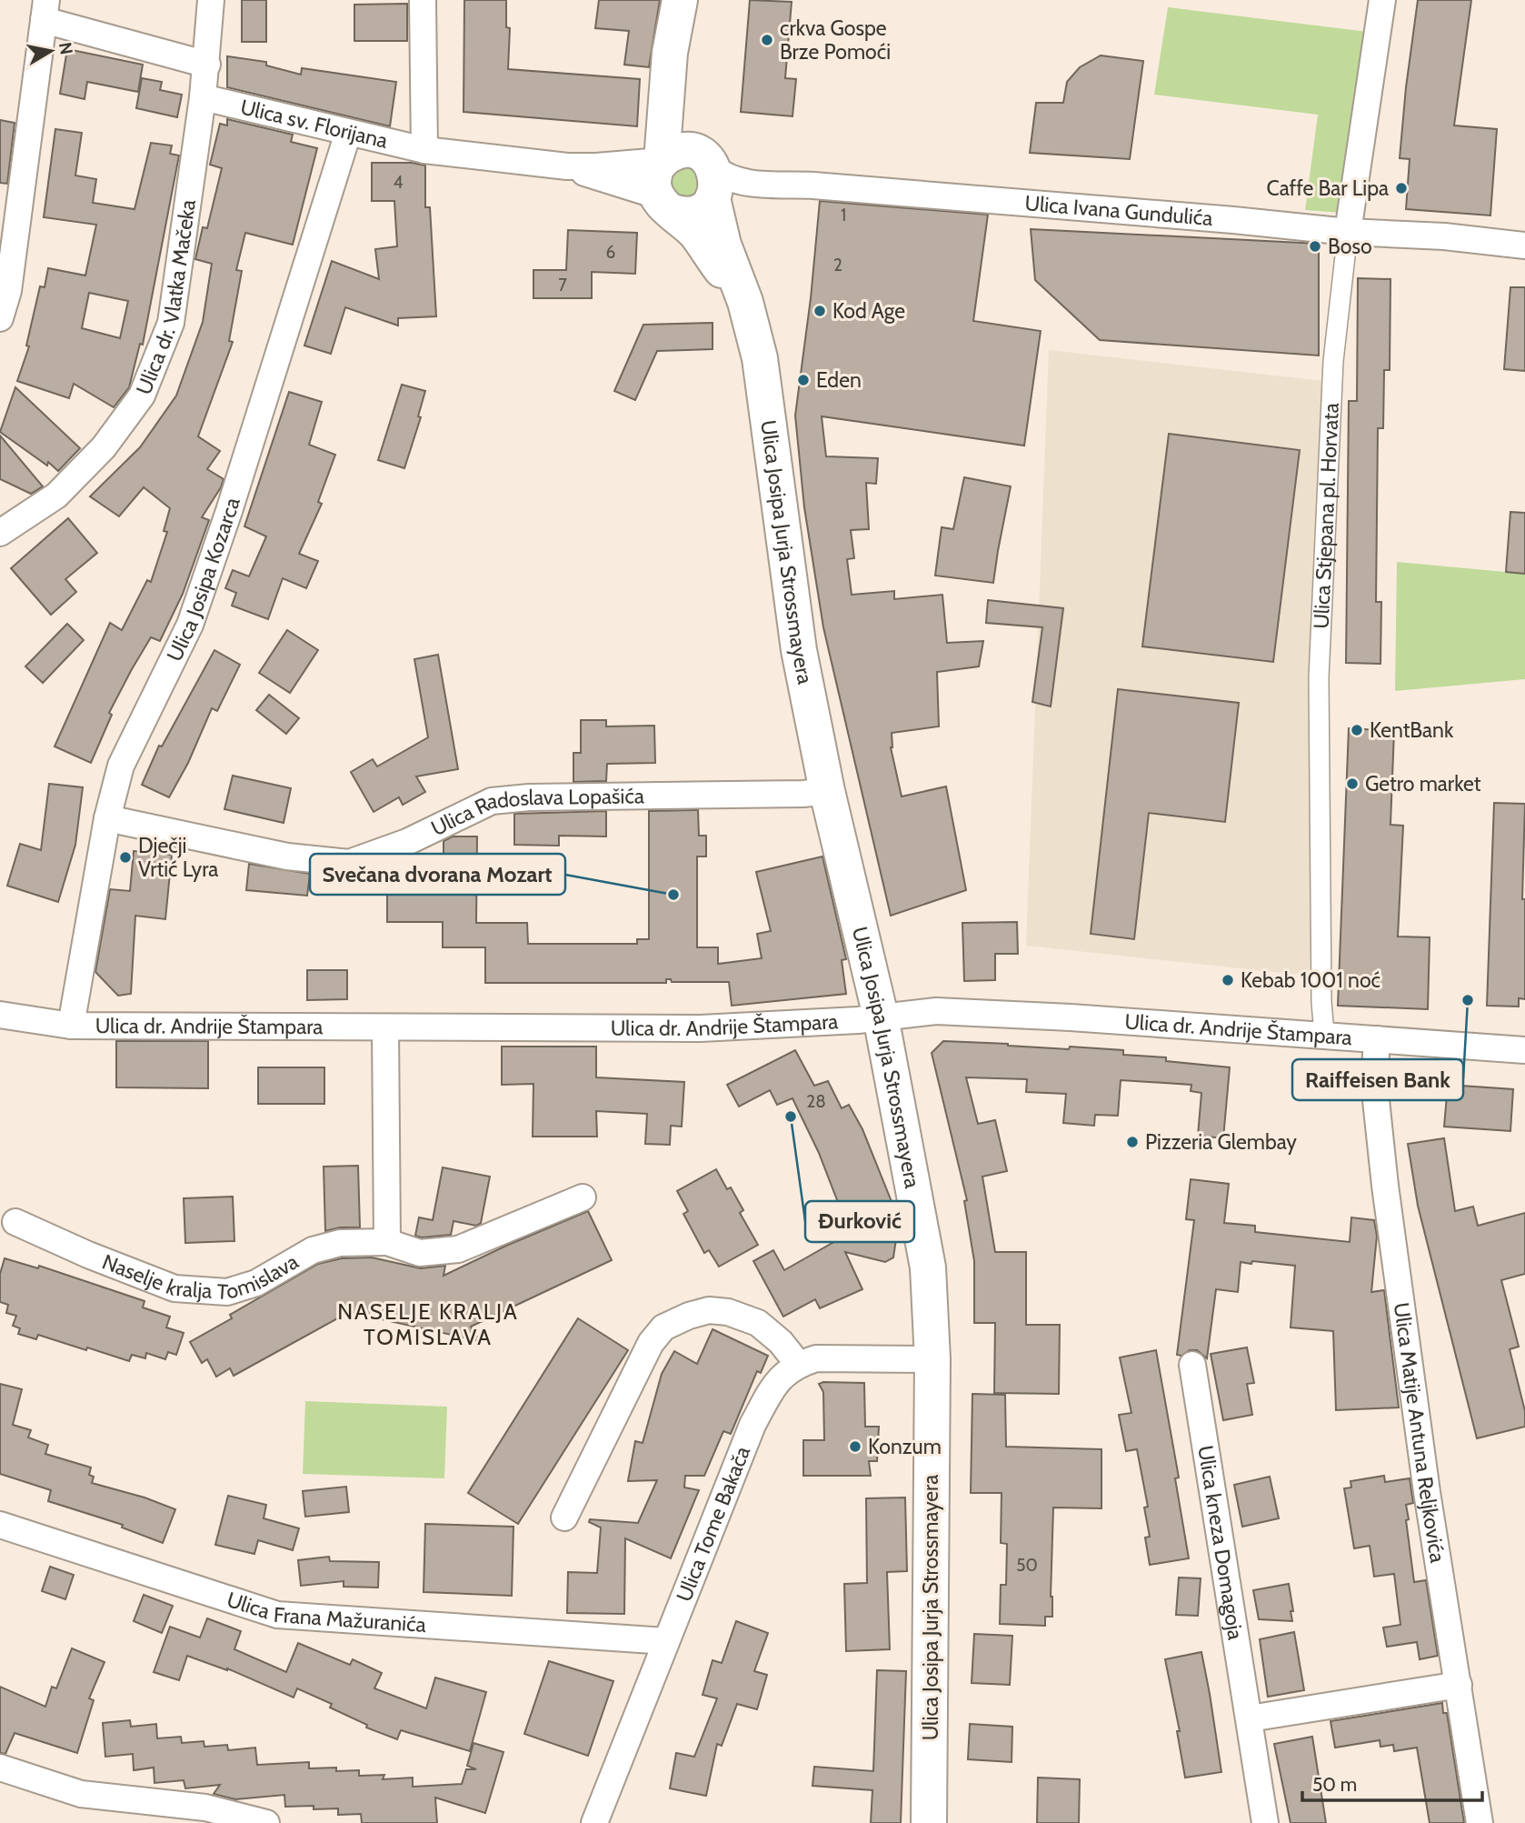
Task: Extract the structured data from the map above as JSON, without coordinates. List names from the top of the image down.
{
  "streets": {
    "main road": ["Ulica Josipa Jurja Strossmayera"],
    "street": [
      "Ulica sv. Florijana",
      "Ulica Ivana Gundulića",
      "Ulica dr. Vlatka Mačeka",
      "Ulica Stjepana pl. Horvata",
      "Ulica Josipa Kozarca",
      "Ulica Radoslava Lopašića",
      "Ulica dr. Andrije Štampara",
      "Naselje kralja Tomislava",
      "Ulica Matije Antuna Reljkovića",
      "Ulica Tome Bakača",
      "Ulica kneza Domagoja",
      "Ulica Frana Mažuranića"
    ]
  },
  "crossings": [
    ["Ulica sv. Florijana", "Ulica dr. Vlatka Mačeka"],
    ["Ulica sv. Florijana", "Ulica Josipa Kozarca"],
    ["Ulica Ivana Gundulića", "Ulica Stjepana pl. Horvata"],
    ["Ulica Ivana Gundulića", "Ulica Josipa Jurja Strossmayera"],
    ["Ulica Stjepana pl. Horvata", "Ulica dr. Andrije Štampara"],
    ["Ulica Josipa Jurja Strossmayera", "Ulica Radoslava Lopašića"],
    ["Ulica Josipa Jurja Strossmayera", "Ulica dr. Andrije Štampara"],
    ["Ulica Josipa Kozarca", "Ulica Radoslava Lopašića"],
    ["Ulica Josipa Kozarca", "Ulica dr. Andrije Štampara"],
    ["Ulica dr. Andrije Štampara", "Ulica Matije Antuna Reljkovića"],
    ["Ulica Tome Bakača", "Ulica Frana Mažuranića"]
  ],
  "districts": ["NASELJE KRALJA TOMISLAVA"],
  "places": [
    "crkva Gospe Brze Pomoći",
    "Caffe Bar Lipa",
    "Boso",
    "Kod Age",
    "Eden",
    "KentBank",
    "Getro market",
    "Dječji Vrtić Lyra",
    "Svečana dvorana Mozart",
    "Kebab 1001 noć",
    "Raiffeisen Bank",
    "Đurković",
    "Pizzeria Glembay",
    "Konzum"
  ],
  "house_numbers": [
    "4",
    "1",
    "6",
    "2",
    "7",
    "28",
    "50"
  ],
  "scale_bar": "50 m",
  "north": "right"
}
